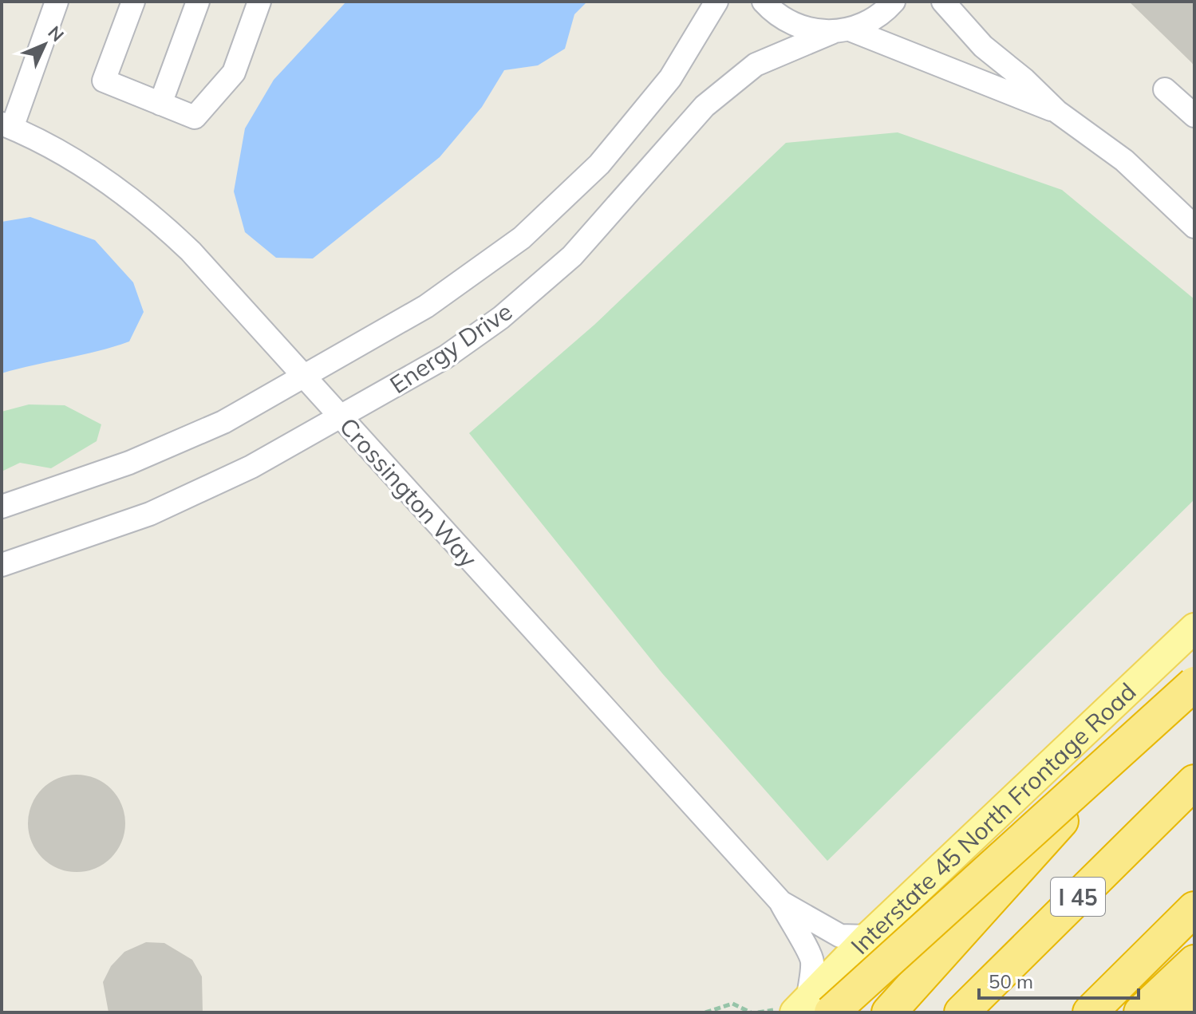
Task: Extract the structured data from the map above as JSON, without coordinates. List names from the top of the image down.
{
  "streets": {
    "highway": ["I 45"],
    "main road": ["Interstate 45 North Frontage Road"],
    "street": ["Energy Drive", "Crossington Way"]
  },
  "crossings": [
    ["Energy Drive", "Crossington Way"],
    ["Crossington Way", "Interstate 45 North Frontage Road"]
  ],
  "scale_bar": "50 m",
  "north": "top right"
}
